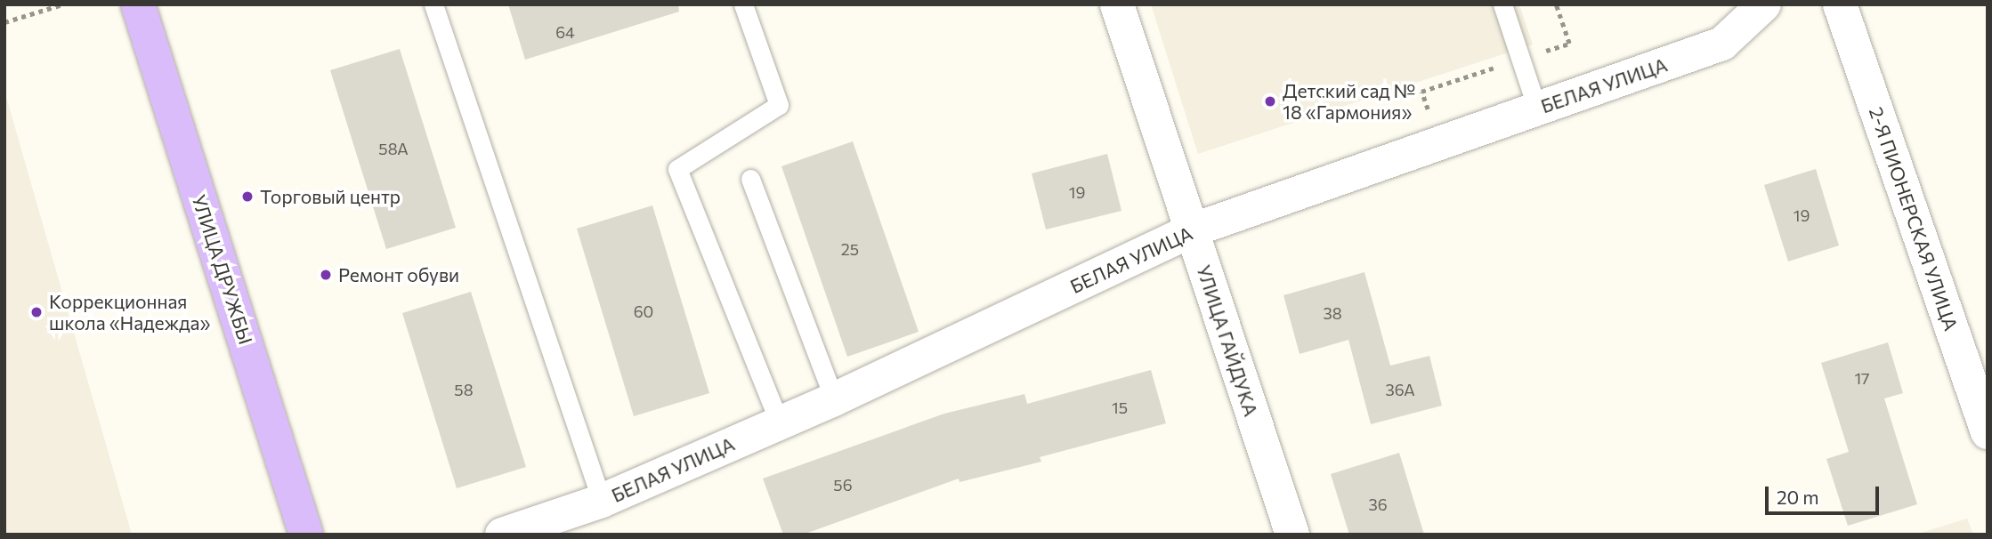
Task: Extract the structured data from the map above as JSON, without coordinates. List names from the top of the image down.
{
  "streets": {
    "main road": ["УЛИЦА ДРУЖБЫ"],
    "street": ["БЕЛАЯ УЛИЦА", "2-Я ПИОНЕРСКАЯ УЛИЦА", "УЛИЦА ГАЙДУКА"]
  },
  "crossings": [
    ["БЕЛАЯ УЛИЦА", "УЛИЦА ГАЙДУКА"]
  ],
  "places": [
    "Детский сад № 18 «Гармония»",
    "Торговый центр",
    "Ремонт обуви",
    "Коррекционная школа «Надежда»"
  ],
  "house_numbers": [
    "64",
    "58А",
    "19",
    "19",
    "25",
    "60",
    "38",
    "17",
    "58",
    "36А",
    "15",
    "56",
    "36"
  ],
  "scale_bar": "20 m"
}
